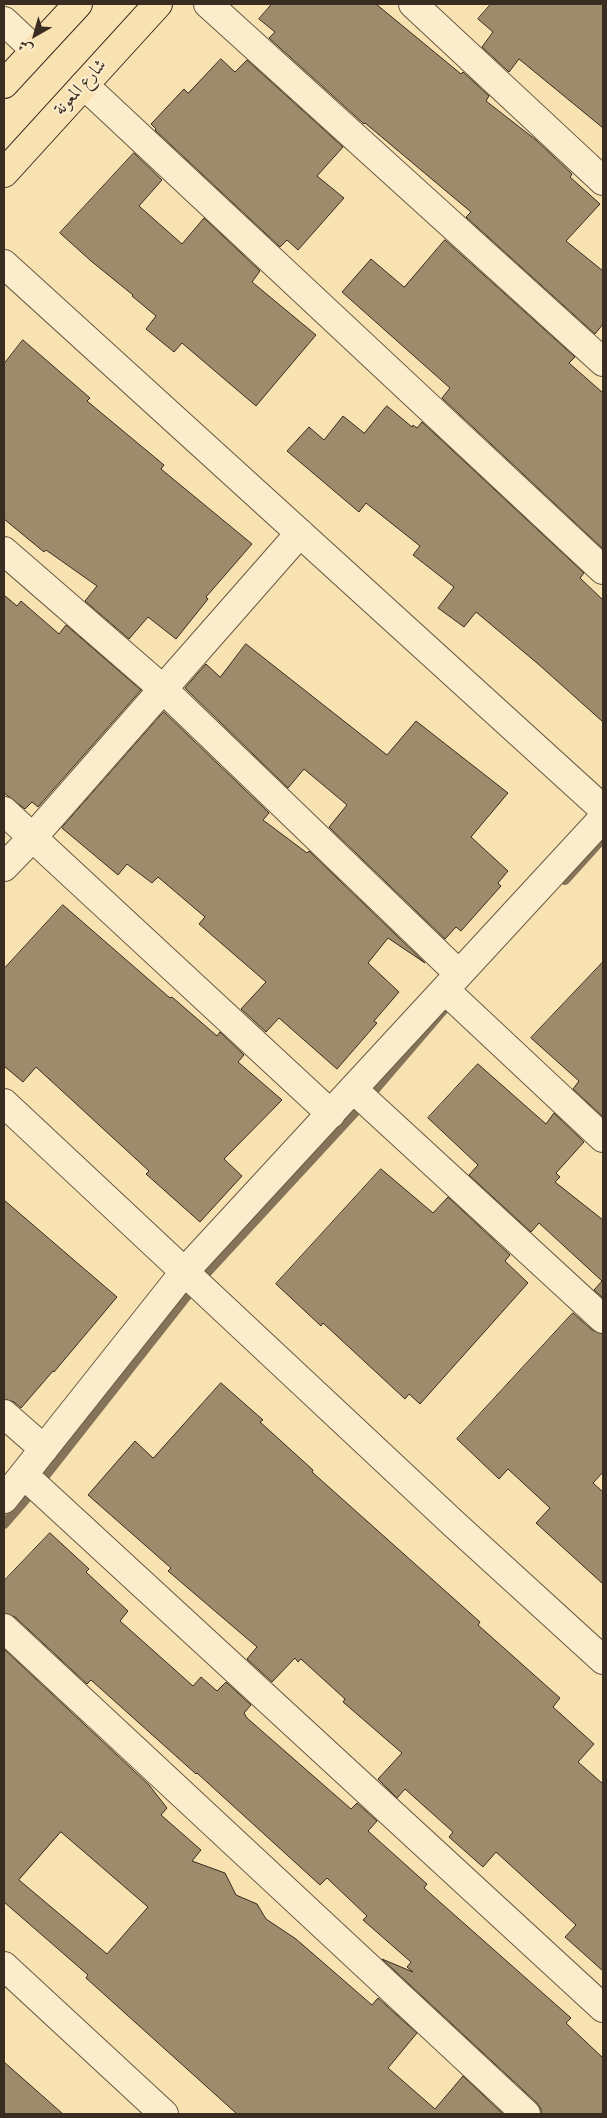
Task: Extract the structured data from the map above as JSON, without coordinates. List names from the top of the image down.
{
  "streets": {
    "highway": ["شارع المعونة"]
  },
  "north": "bottom left"
}
